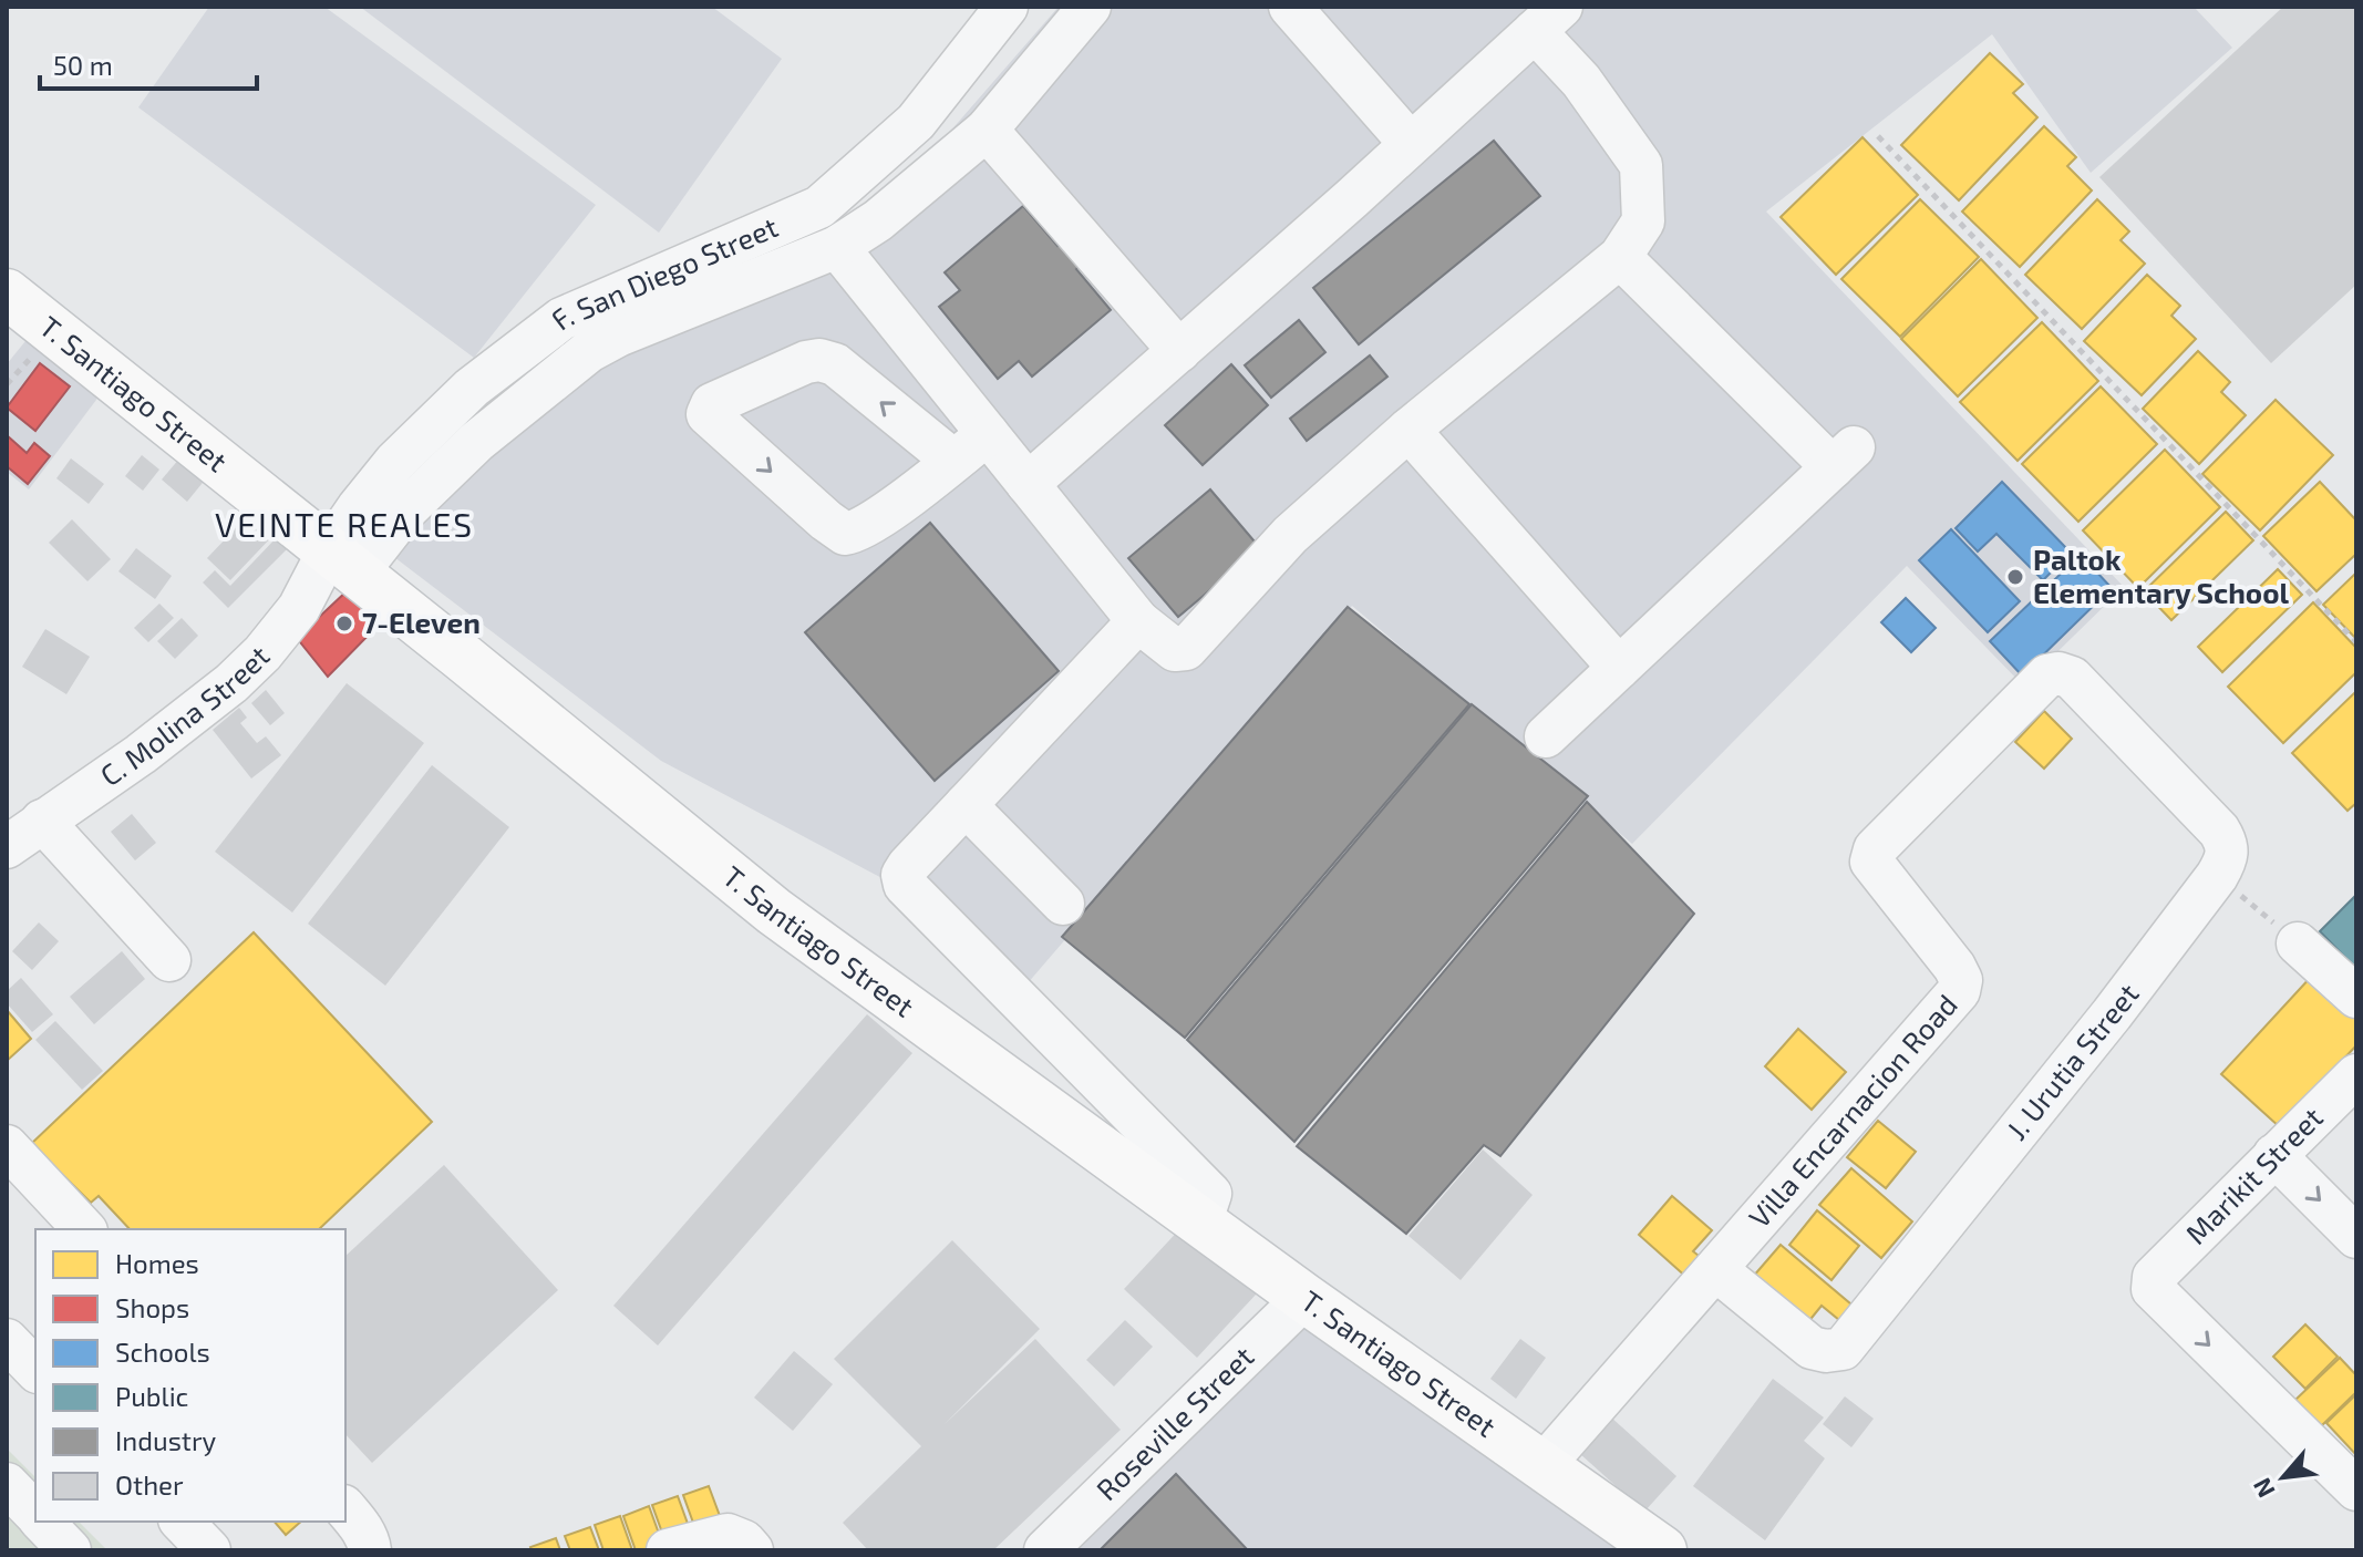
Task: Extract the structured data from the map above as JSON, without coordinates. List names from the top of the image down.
{
  "streets": {
    "main road": ["T. Santiago Street"],
    "street": [
      "F. San Diego Street",
      "C. Molina Street",
      "J. Urutia Street",
      "Villa Encarnacion Road",
      "Marikit Street",
      "Roseville Street"
    ]
  },
  "crossings": [
    ["F. San Diego Street", "C. Molina Street"],
    ["T. Santiago Street", "C. Molina Street"],
    ["T. Santiago Street", "Villa Encarnacion Road"],
    ["T. Santiago Street", "Roseville Street"],
    ["J. Urutia Street", "Villa Encarnacion Road"]
  ],
  "districts": ["VEINTE REALES"],
  "places": ["Paltok Elementary School", "7-Eleven"],
  "legend": [
    "Homes",
    "Shops",
    "Schools",
    "Public",
    "Industry",
    "Other"
  ],
  "scale_bar": "50 m",
  "north": "bottom left"
}
